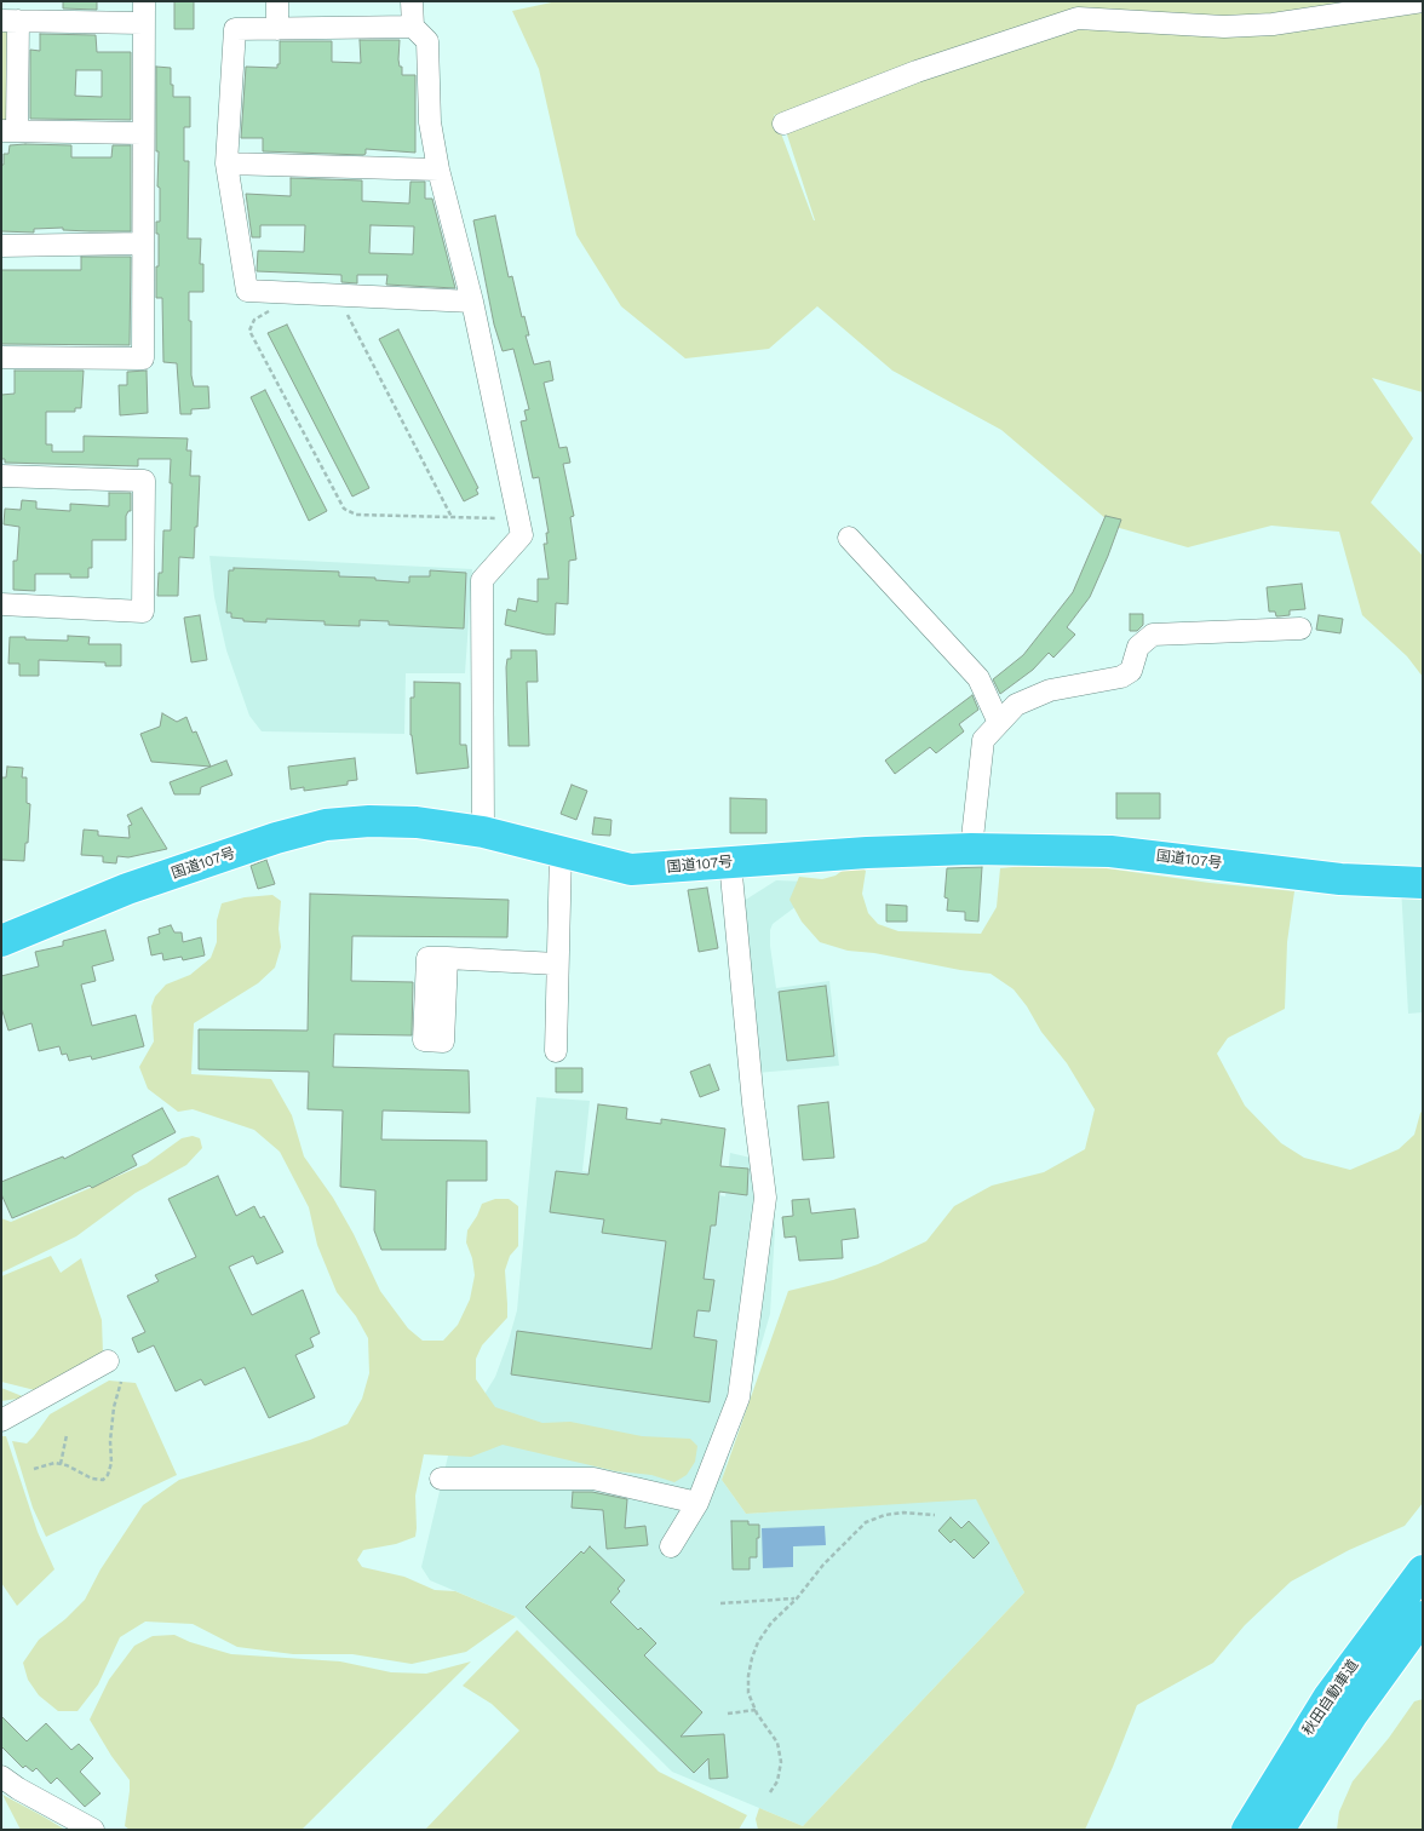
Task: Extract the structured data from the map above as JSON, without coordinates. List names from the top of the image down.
{
  "streets": {
    "highway": ["国道107号", "秋田自動車道"]
  }
}
